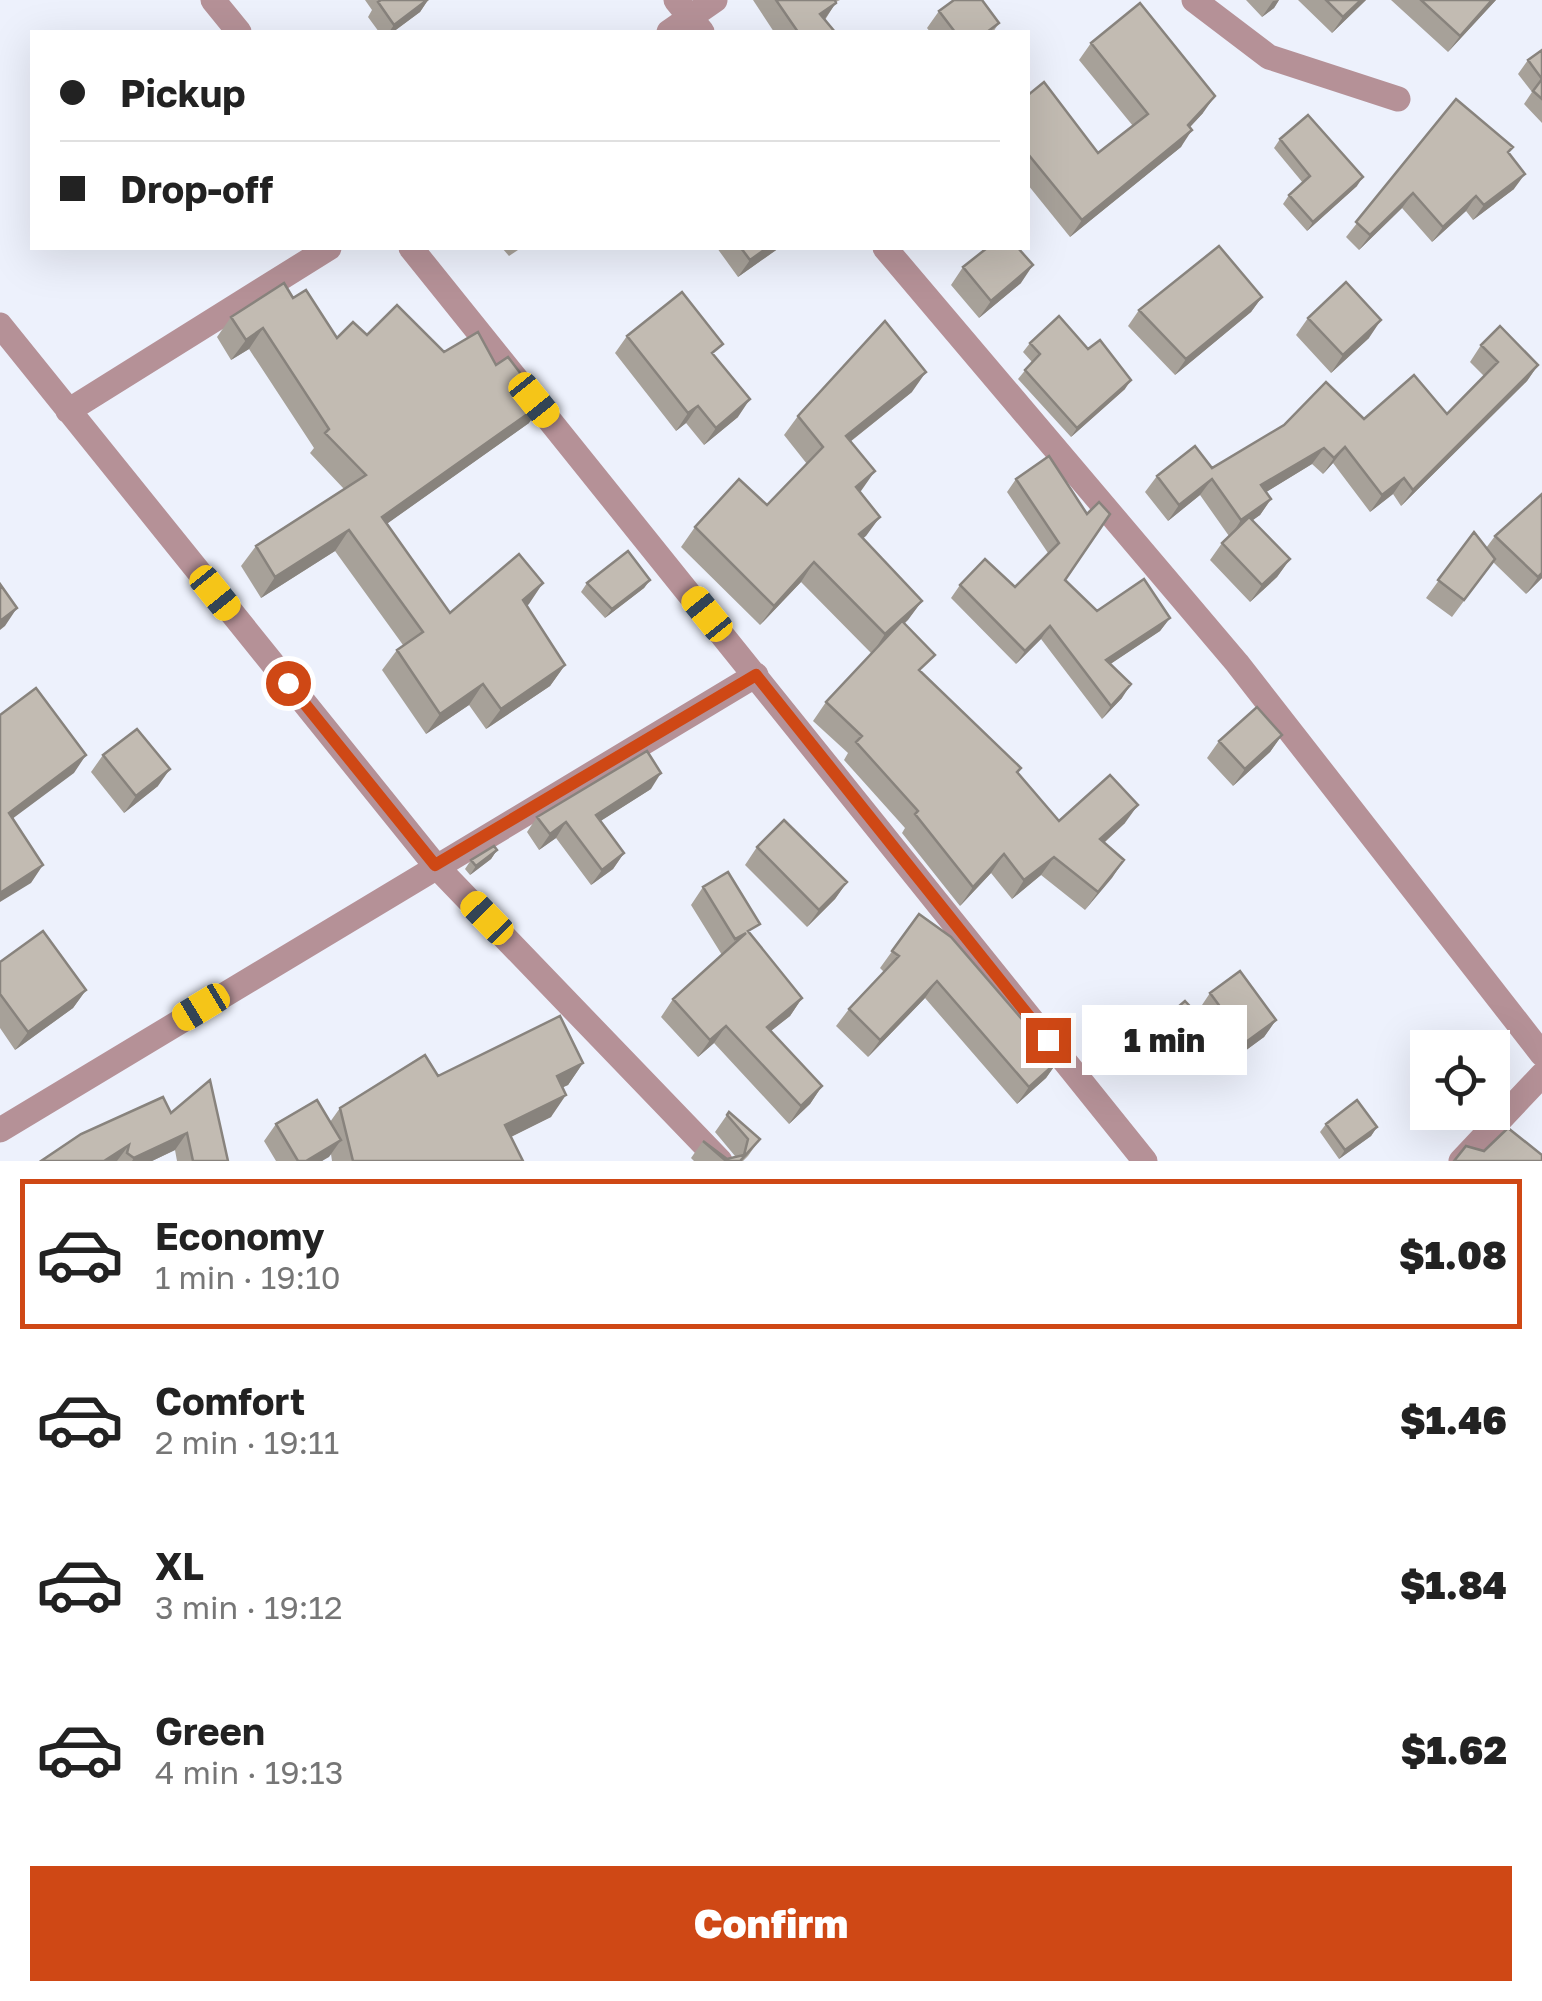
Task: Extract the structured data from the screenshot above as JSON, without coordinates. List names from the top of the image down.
{
  "page": {
    "banner": ["Pickup", "Drop-off"],
    "bubble": "1 min",
    "list": [
      {
        "name": "Economy",
        "note": "1 min · 19:10",
        "value": "$1.08"
      },
      {
        "name": "Comfort",
        "note": "2 min · 19:11",
        "value": "$1.46"
      },
      {
        "name": "XL",
        "note": "3 min · 19:12",
        "value": "$1.84"
      },
      {
        "name": "Green",
        "note": "4 min · 19:13",
        "value": "$1.62"
      }
    ],
    "buttons": "Confirm"
  }
}
